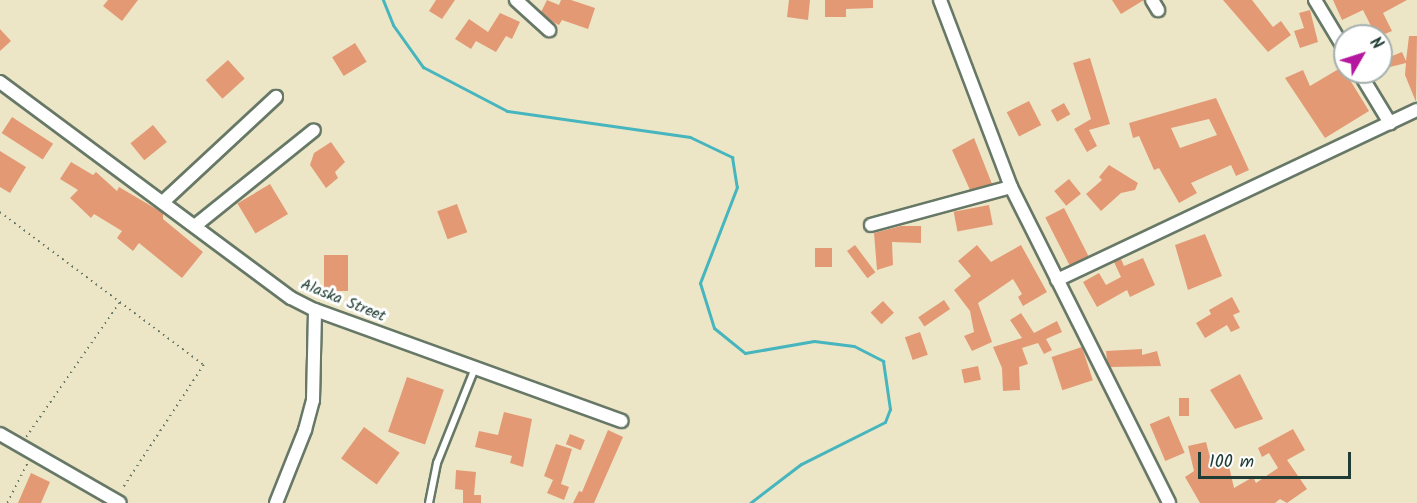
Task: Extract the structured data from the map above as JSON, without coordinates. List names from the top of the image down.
{
  "streets": {
    "street": ["Alaska Street"]
  },
  "scale_bar": "100 m",
  "north": "top right"
}
